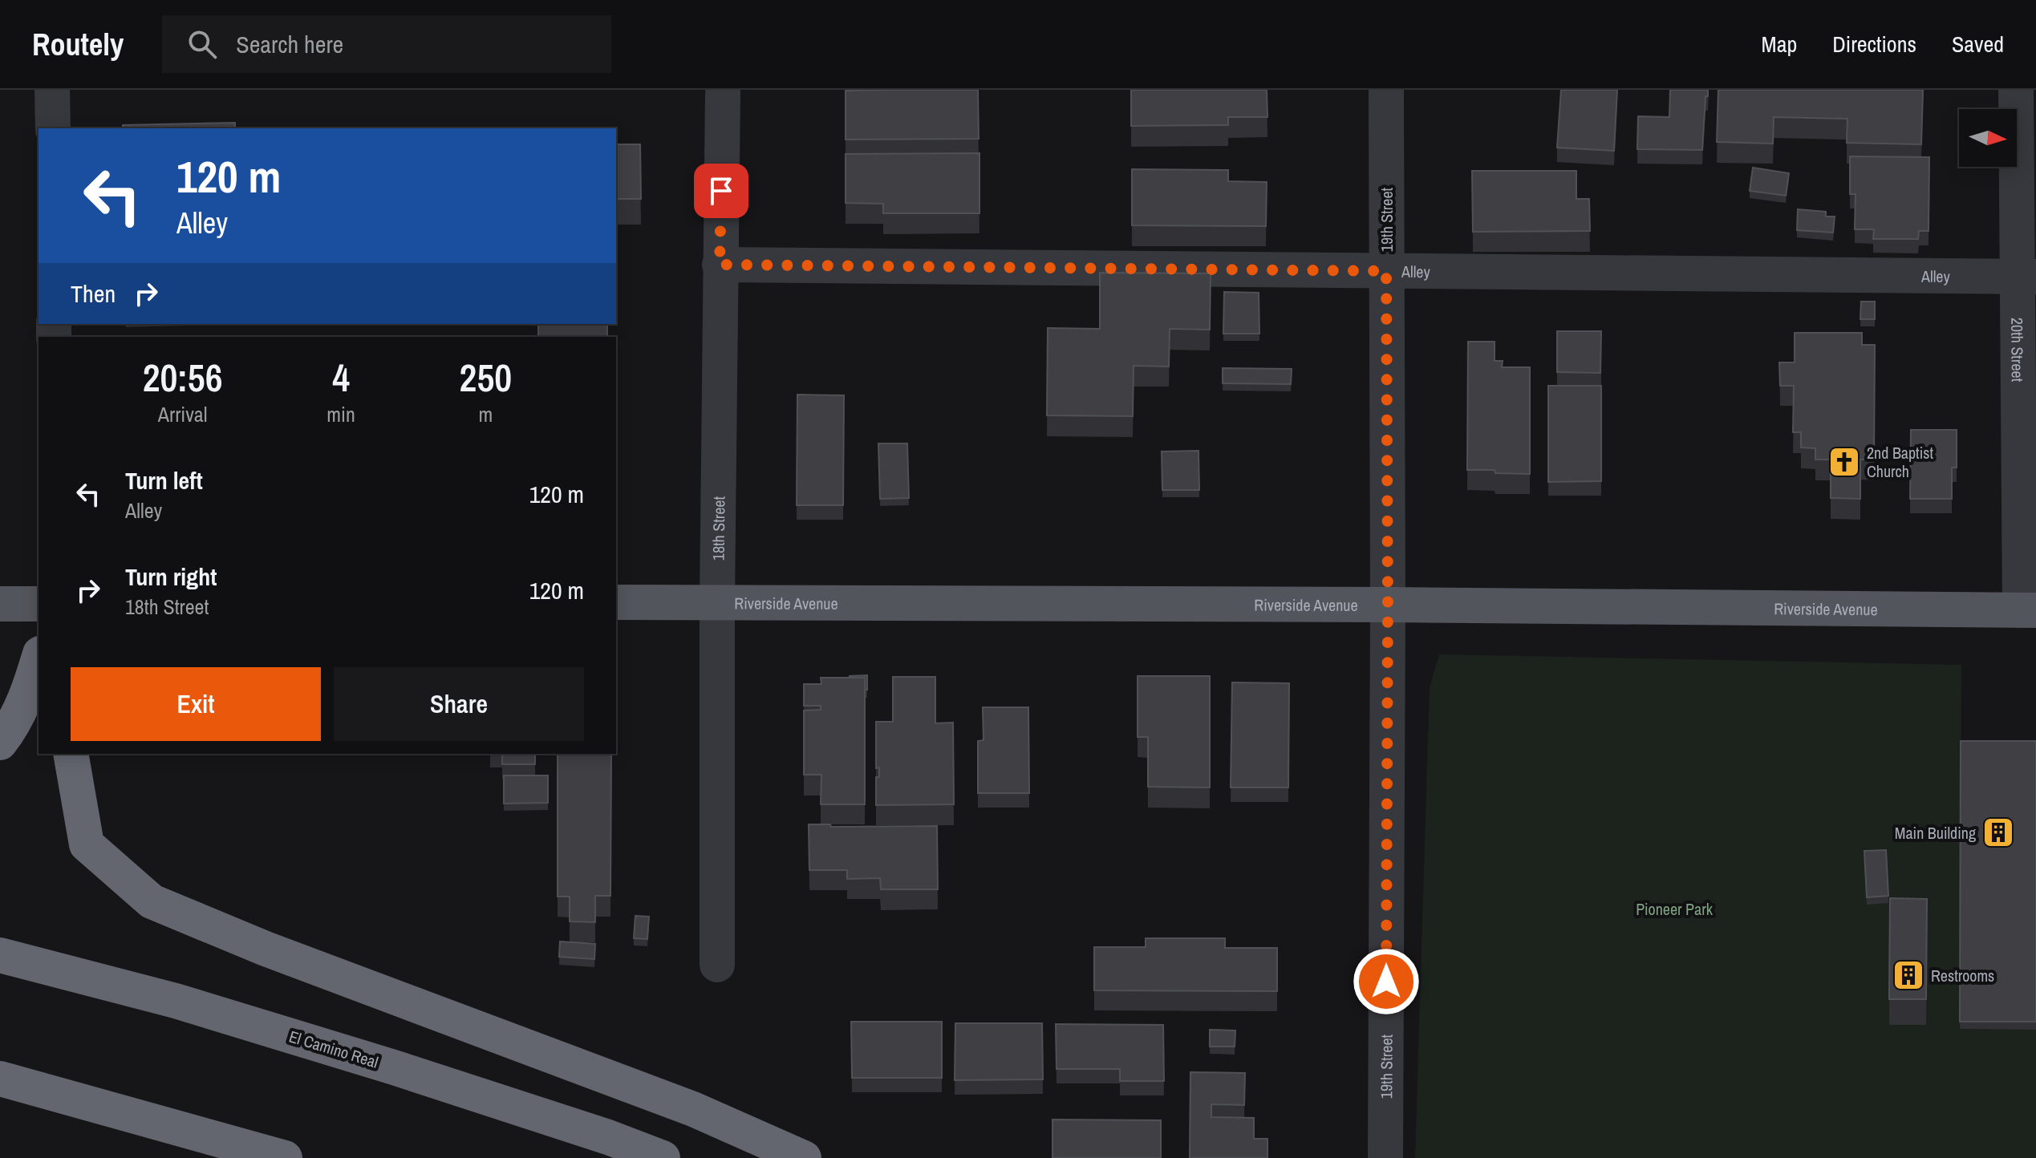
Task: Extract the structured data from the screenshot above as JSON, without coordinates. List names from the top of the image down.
{
  "streets": {
    "highway": ["El Camino Real"],
    "main road": ["Riverside Avenue"],
    "street": [
      "19th Street",
      "Alley",
      "20th Street",
      "18th Street"
    ]
  },
  "crossings": [
    ["19th Street", "Alley"],
    ["19th Street", "Riverside Avenue"],
    ["Alley", "20th Street"],
    ["Alley", "18th Street"],
    ["20th Street", "Riverside Avenue"],
    ["18th Street", "Riverside Avenue"]
  ],
  "parks": ["Pioneer Park"],
  "places": {
    "church": ["2nd Baptist Church"],
    "building": ["Main Building", "Restrooms"]
  },
  "north": "right",
  "page": {
    "header": "Routely",
    "search": "Search here",
    "nav": ["Map", "Directions", "Saved"],
    "turn": ["120 m", "Alley"],
    "then": "Then",
    "eta": [
      "20:56",
      "Arrival",
      "4",
      "min",
      "250",
      "m"
    ],
    "list": [
      {
        "name": "Turn left",
        "note": "Alley",
        "value": "120 m"
      },
      {
        "name": "Turn right",
        "note": "18th Street",
        "value": "120 m"
      }
    ],
    "buttons": ["Exit", "Share"]
  }
}
